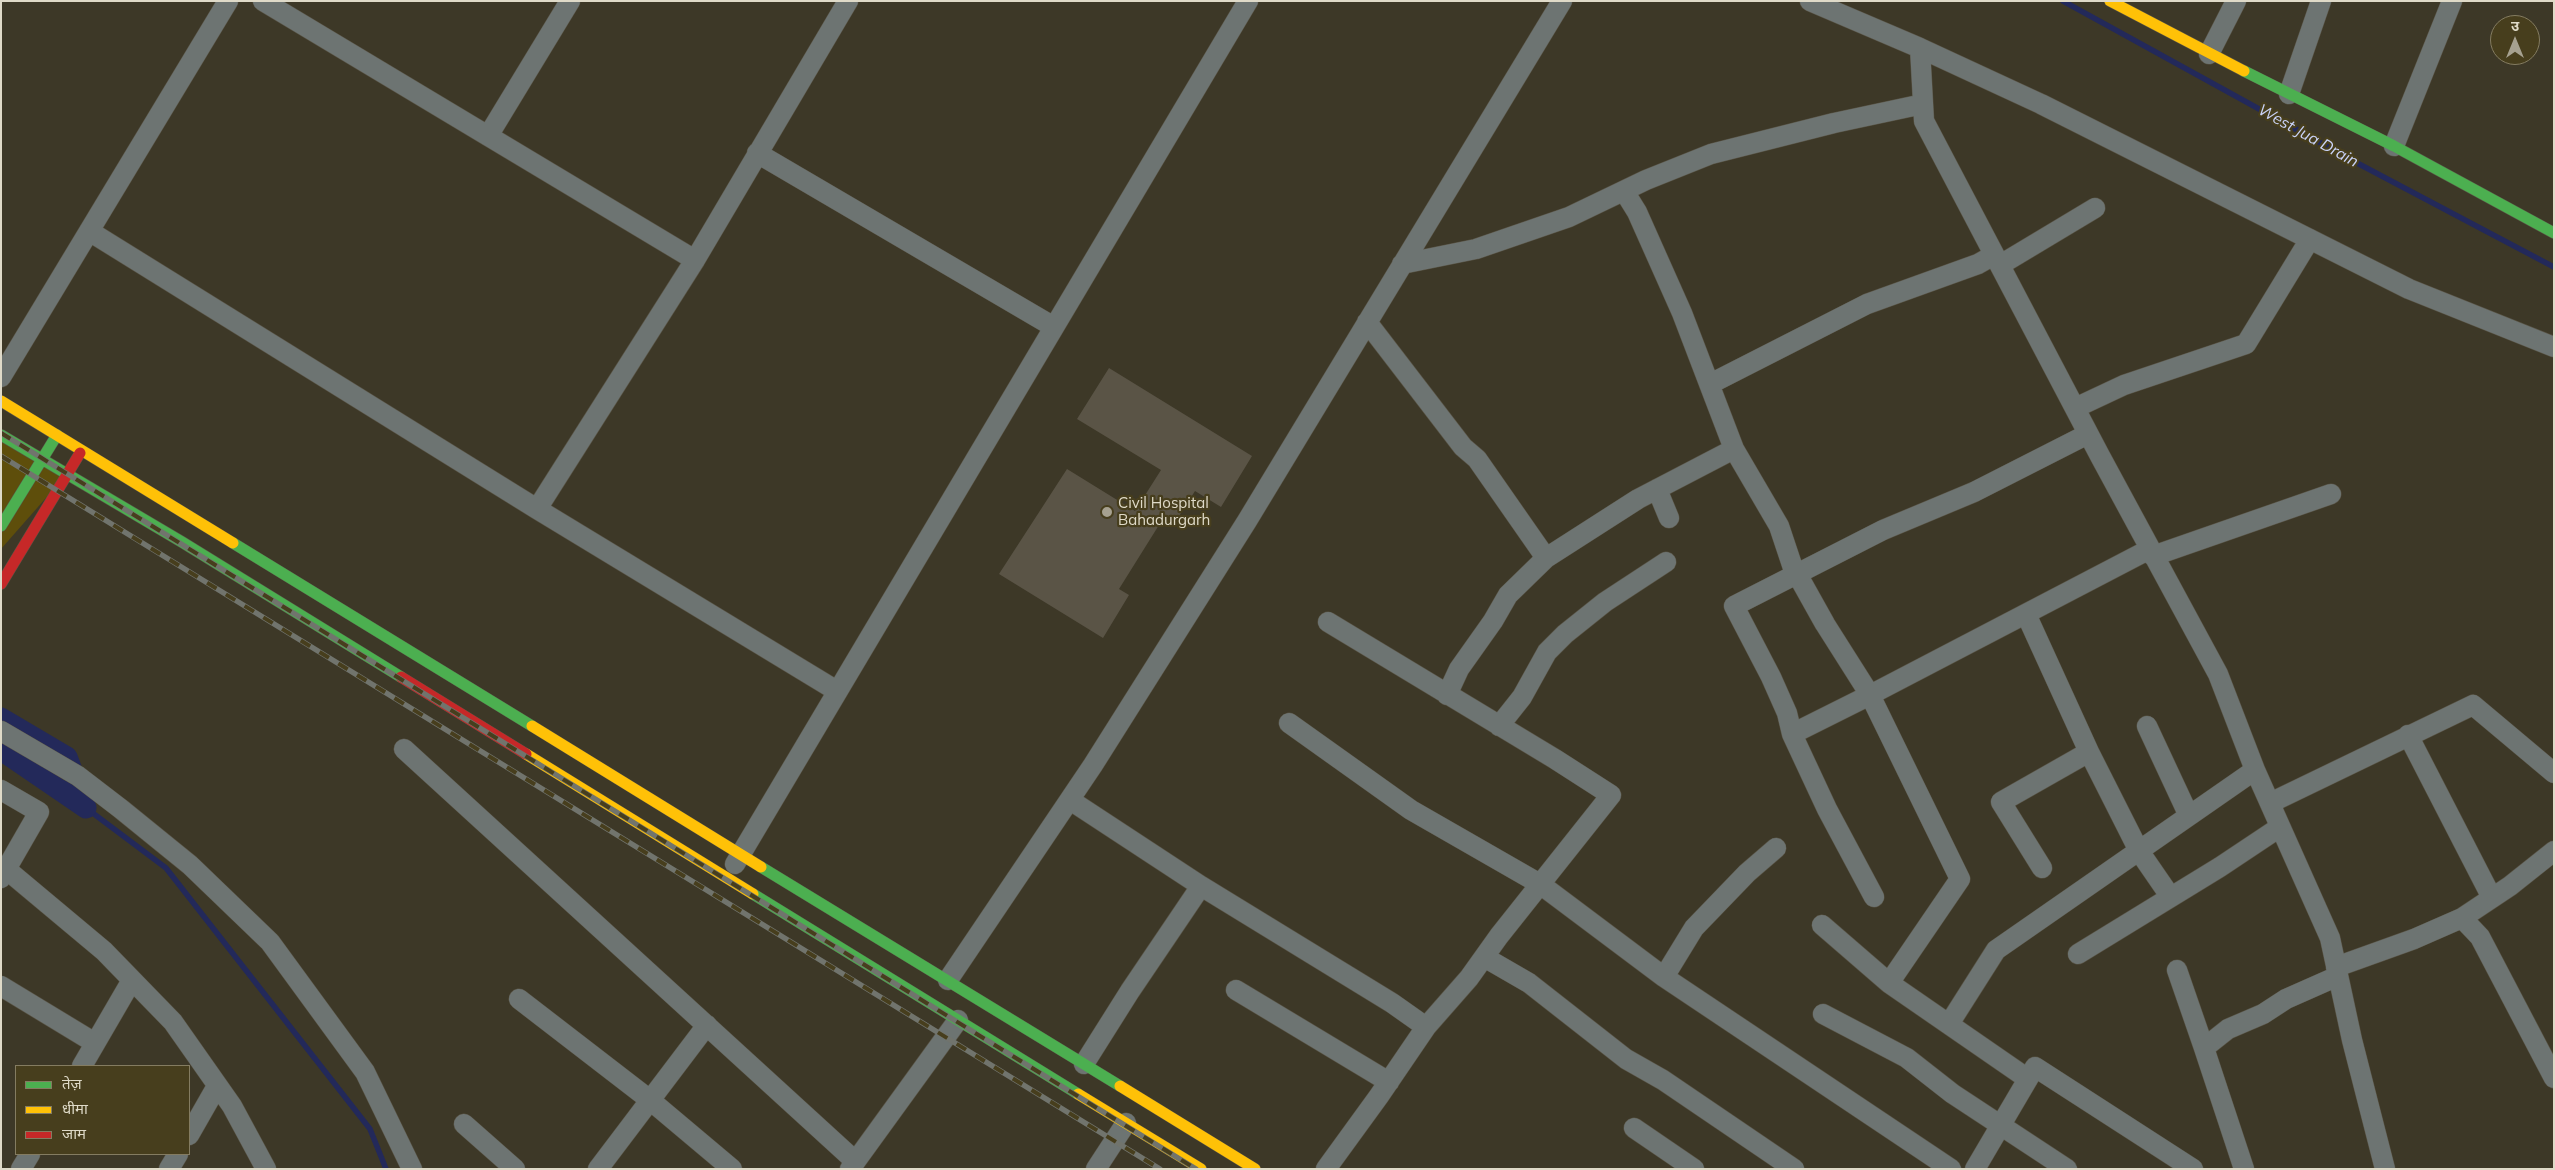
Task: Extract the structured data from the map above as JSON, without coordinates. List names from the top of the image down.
{
  "water": ["West Jua Drain"],
  "places": ["Civil Hospital Bahadurgarh"],
  "legend": ["तेज़", "धीमा", "जाम"],
  "north": "top"
}
